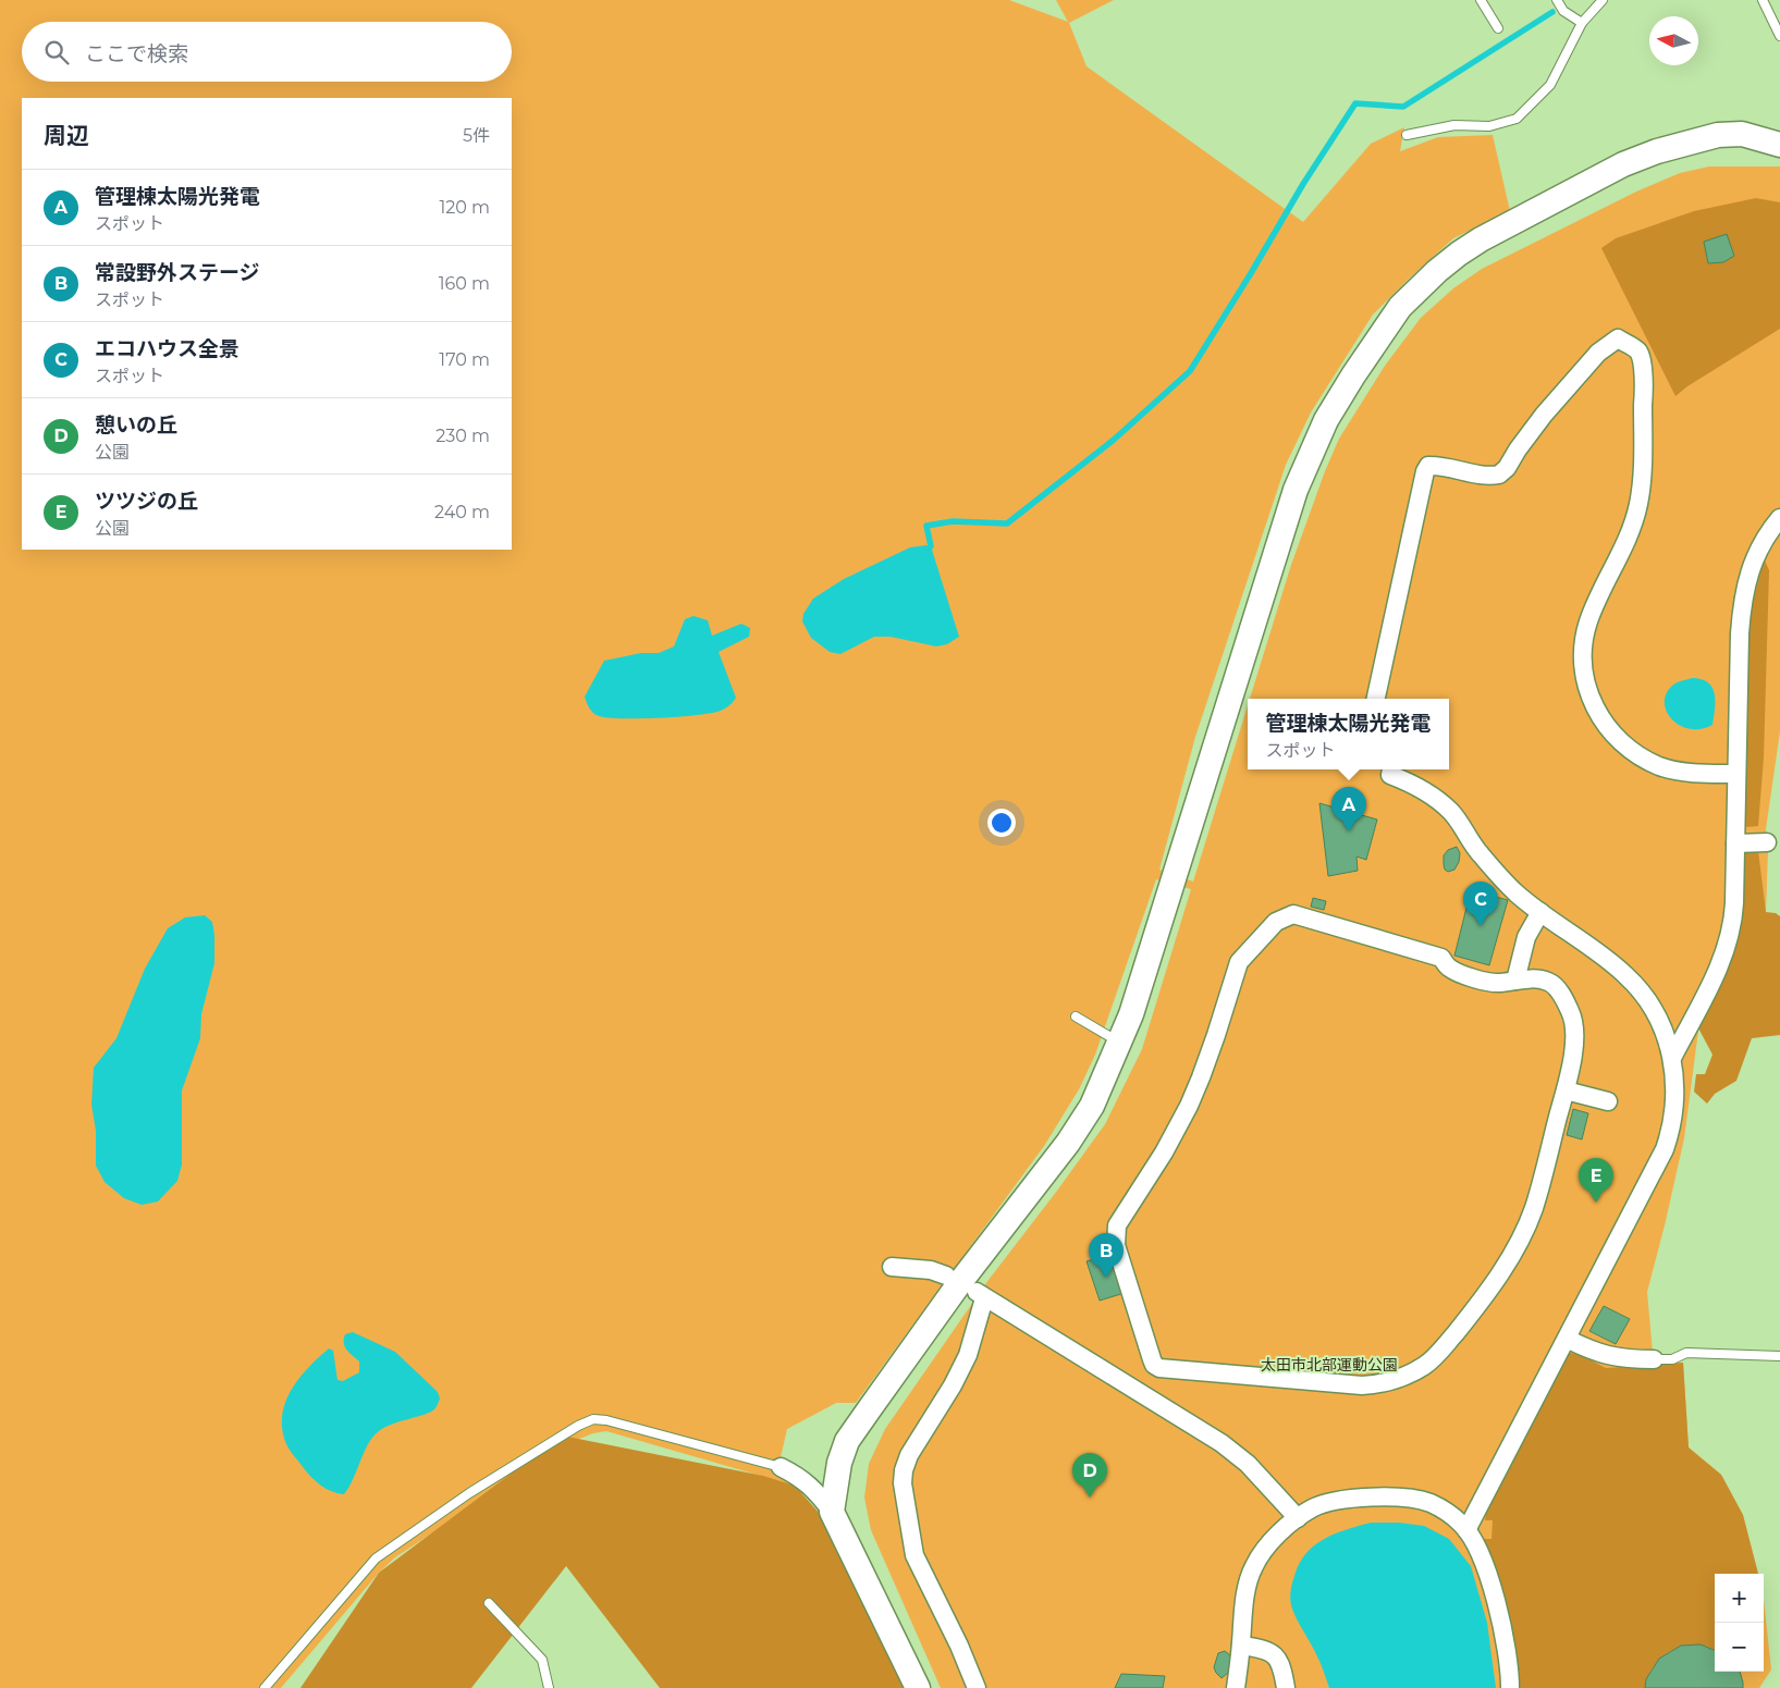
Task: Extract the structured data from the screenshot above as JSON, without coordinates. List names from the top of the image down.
{
  "parks": ["太田市北部運動公園"],
  "north": "left",
  "page": {
    "search": "ここで検索",
    "heading": ["周辺", "5件"],
    "list": [
      {
        "mark": "A",
        "name": "管理棟太陽光発電",
        "note": "スポット",
        "value": "120 m"
      },
      {
        "mark": "B",
        "name": "常設野外ステージ",
        "note": "スポット",
        "value": "160 m"
      },
      {
        "mark": "C",
        "name": "エコハウス全景",
        "note": "スポット",
        "value": "170 m"
      },
      {
        "mark": "D",
        "name": "憩いの丘",
        "note": "公園",
        "value": "230 m"
      },
      {
        "mark": "E",
        "name": "ツツジの丘",
        "note": "公園",
        "value": "240 m"
      }
    ],
    "popup": ["管理棟太陽光発電", "スポット"],
    "pins": [
      "A",
      "C",
      "E",
      "B",
      "D"
    ],
    "map_buttons": ["+", "−"]
  }
}
